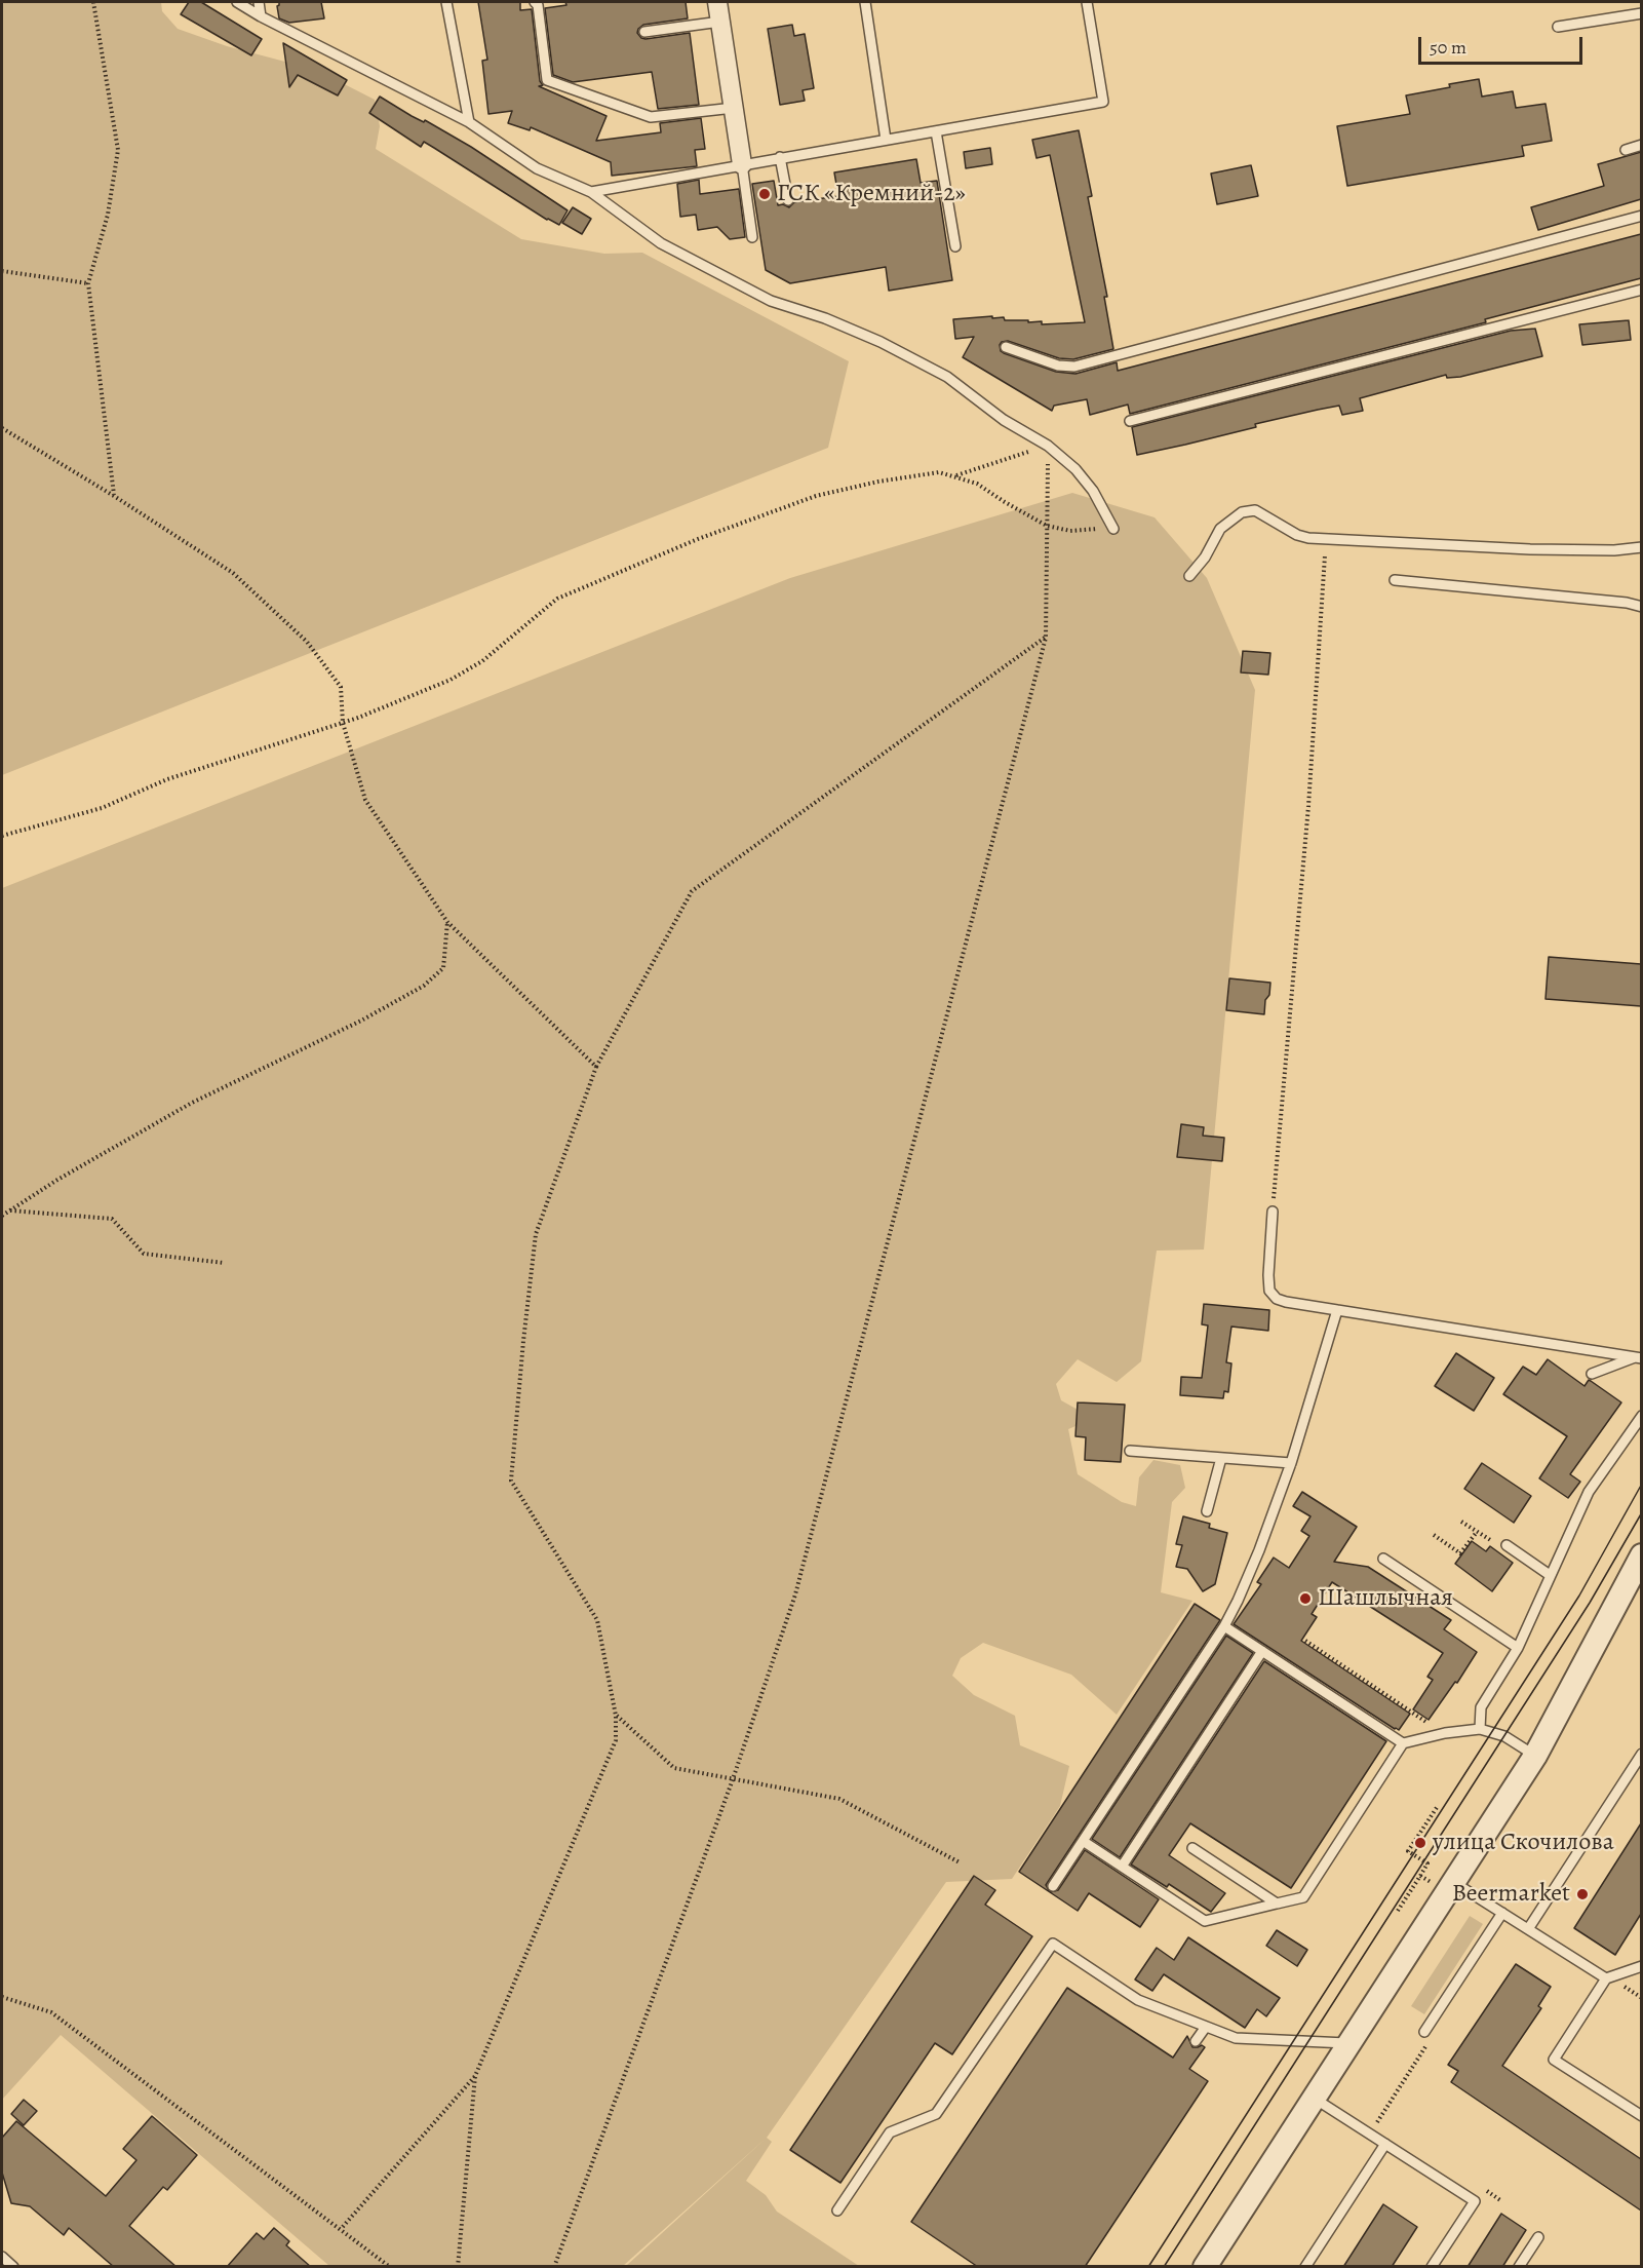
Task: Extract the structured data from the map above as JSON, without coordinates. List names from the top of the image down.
{
  "places": [
    "ГСК «Кремний-2»",
    "Шашлычная",
    "улица Скочилова",
    "Beermarket"
  ],
  "scale_bar": "50 m"
}
